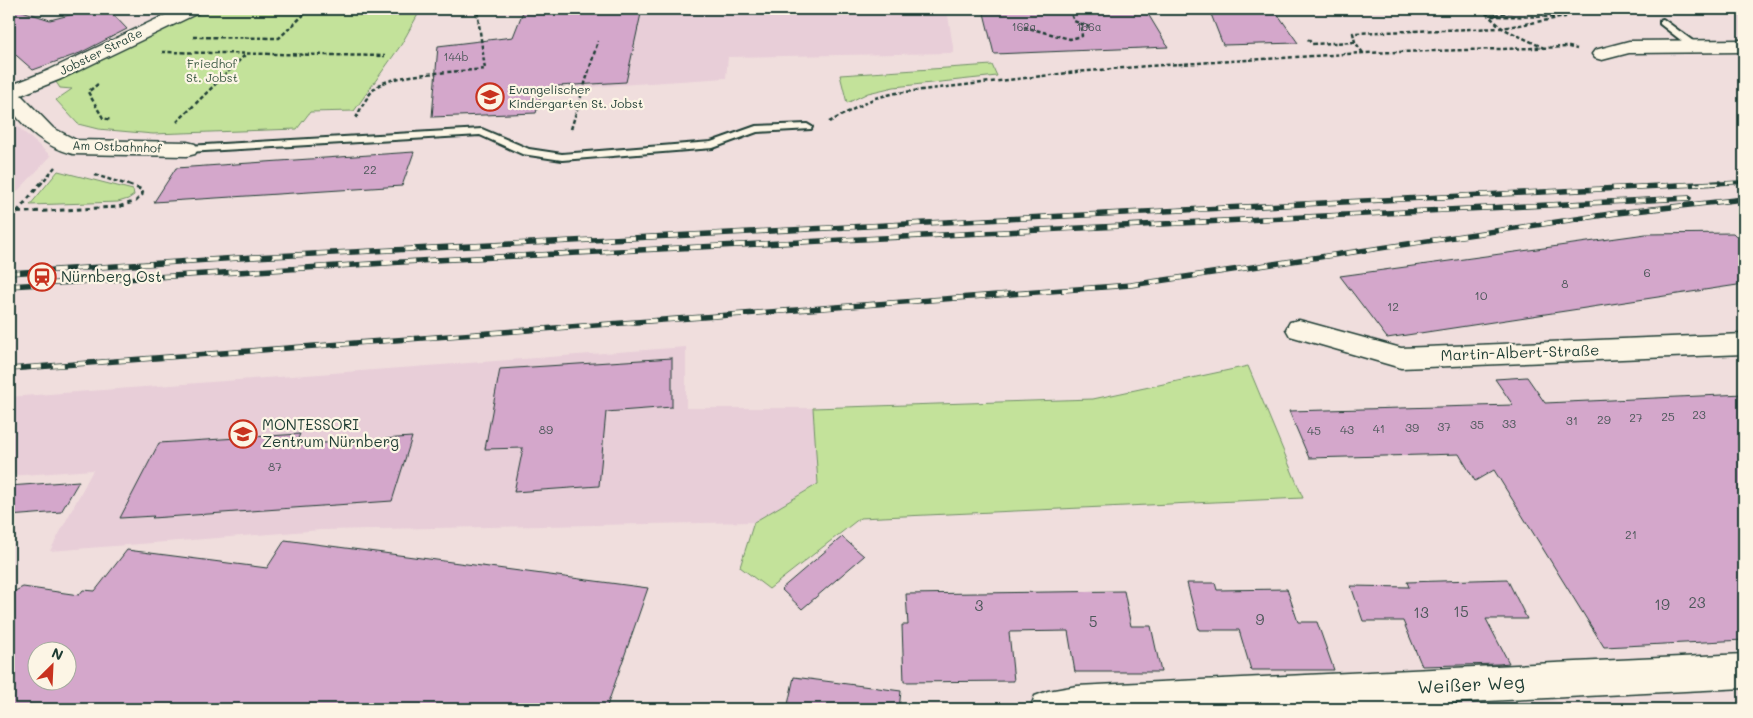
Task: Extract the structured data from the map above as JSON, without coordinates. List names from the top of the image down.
{
  "streets": {
    "street": [
      "Jobster Straße",
      "Am Ostbahnhof",
      "Martin-Albert-Straße",
      "Weißer Weg"
    ]
  },
  "crossings": [
    ["Jobster Straße", "Am Ostbahnhof"]
  ],
  "parks": ["Friedhof St. Jobst"],
  "places": {
    "school or university": ["Evangelischer Kindergarten St. Jobst", "MONTESSORI Zentrum Nürnberg"],
    "station": ["Nürnberg Ost"]
  },
  "house_numbers": [
    "162a",
    "166a",
    "144b",
    "22",
    "6",
    "8",
    "10",
    "12",
    "23",
    "25",
    "27",
    "29",
    "31",
    "33",
    "35",
    "37",
    "39",
    "41",
    "89",
    "43",
    "45",
    "87",
    "21",
    "23",
    "19",
    "3",
    "15",
    "13",
    "9",
    "5"
  ],
  "north": "top right"
}
